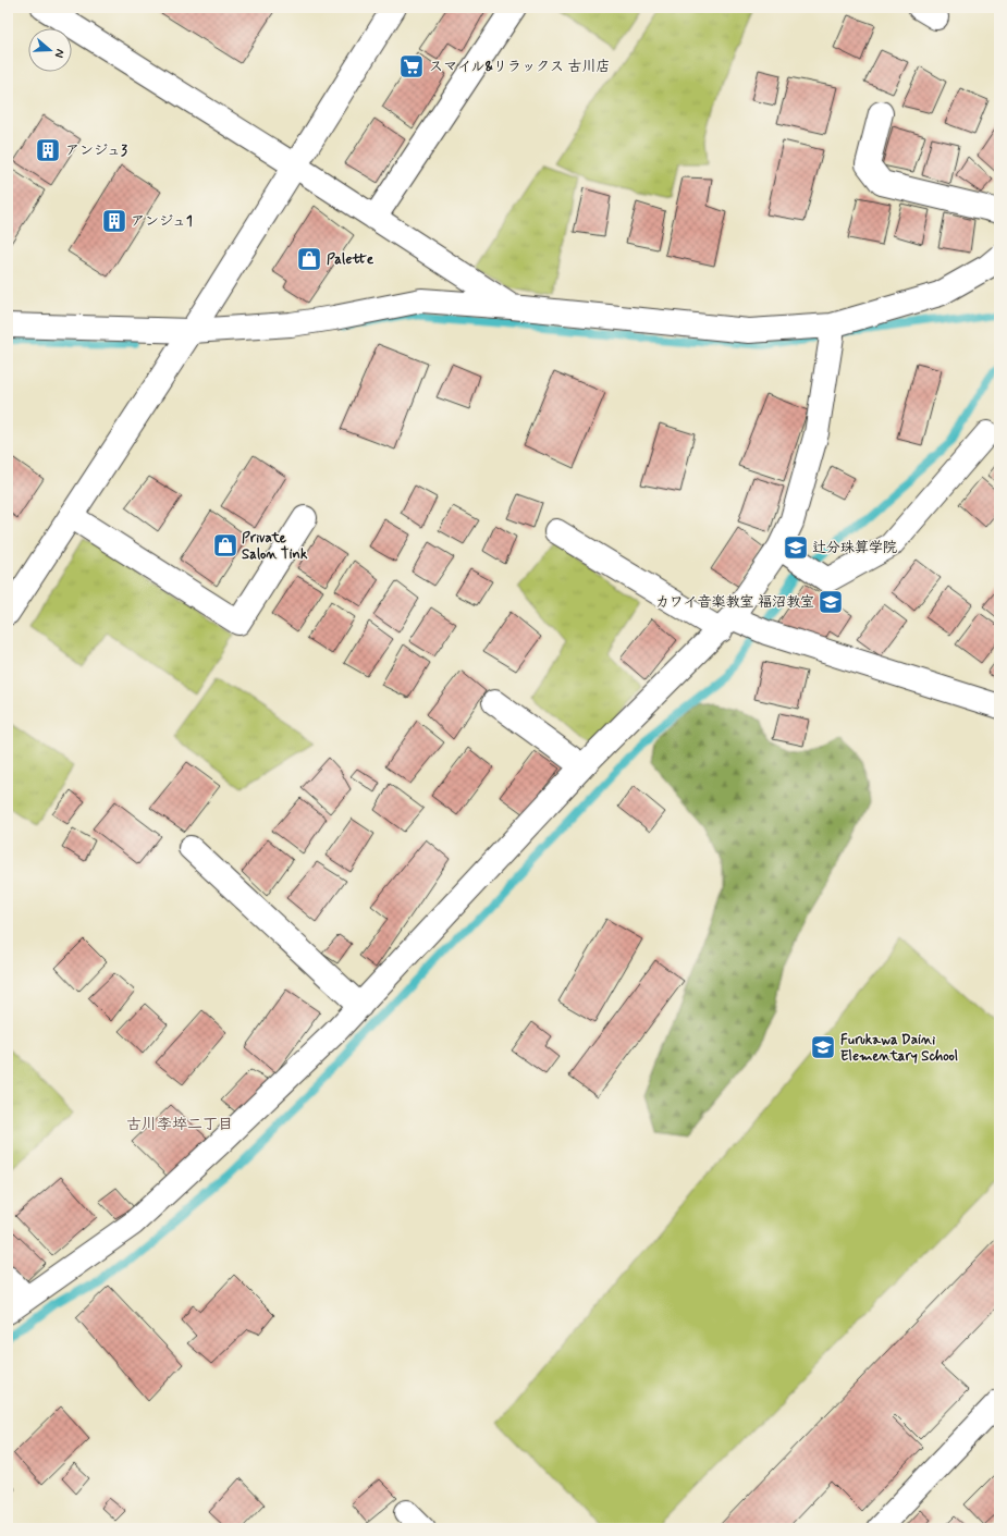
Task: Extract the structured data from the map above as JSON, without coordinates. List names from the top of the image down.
{
  "districts": ["古川李埣二丁目"],
  "places": {
    "supermarket": ["スマイル&リラックス 古川店"],
    "building": ["アンジュ3", "アンジュ1"],
    "shop": ["Palette", "Private Salon Tink"],
    "school or university": ["辻分珠算学院", "カワイ音楽教室 福沼教室", "Furukawa Daini Elementary School"]
  },
  "north": "right"
}
